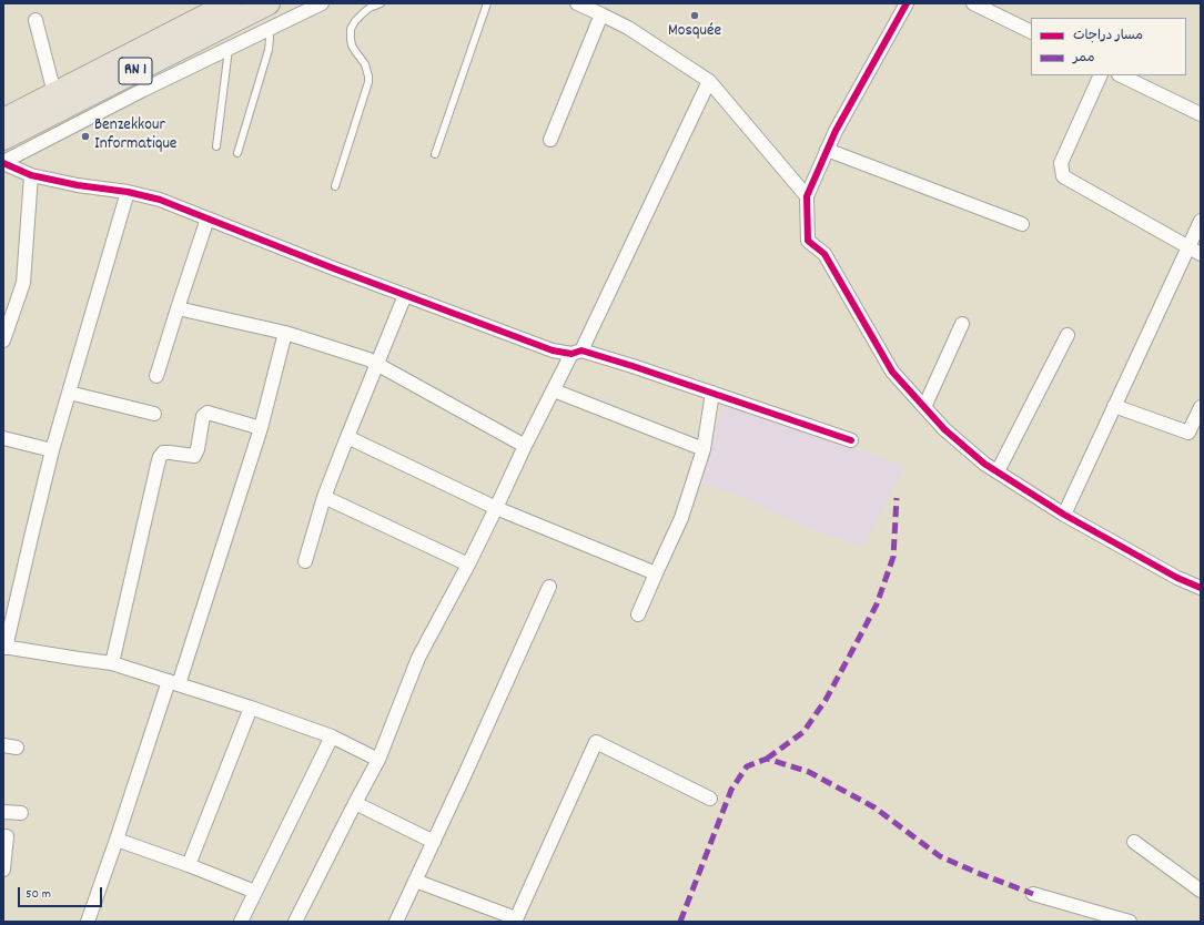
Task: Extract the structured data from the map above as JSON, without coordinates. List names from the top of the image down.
{
  "streets": {
    "highway": ["RN 1"]
  },
  "places": ["Mosquée", "Benzekkour Informatique"],
  "legend": ["مسار دراجات", "ممر"],
  "scale_bar": "50 m"
}
